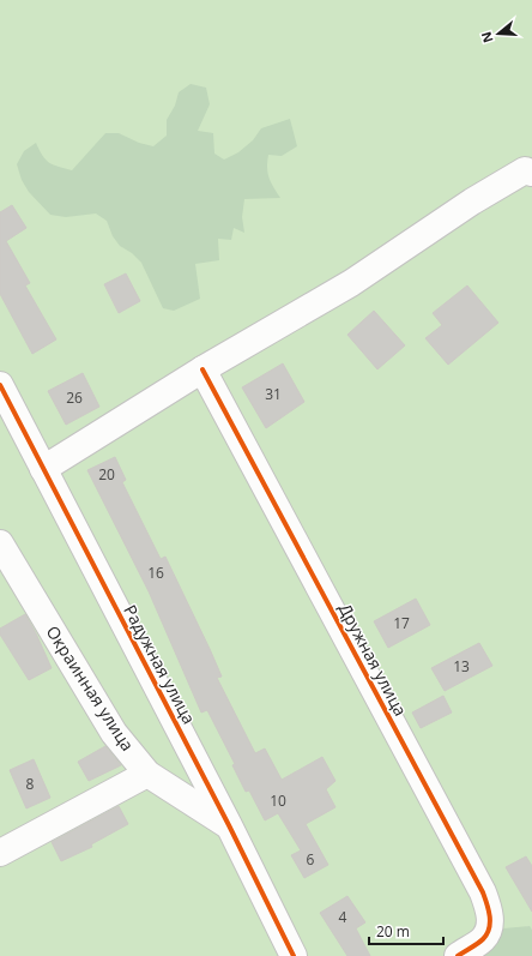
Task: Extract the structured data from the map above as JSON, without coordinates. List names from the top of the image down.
{
  "streets": {
    "street": ["Дружная улица", "Радужная улица", "Окраинная улица"]
  },
  "crossings": [
    ["Радужная улица", "Окраинная улица"]
  ],
  "house_numbers": [
    "31",
    "26",
    "20",
    "16",
    "17",
    "13",
    "8",
    "10",
    "6",
    "4"
  ],
  "scale_bar": "20 m",
  "north": "left"
}
